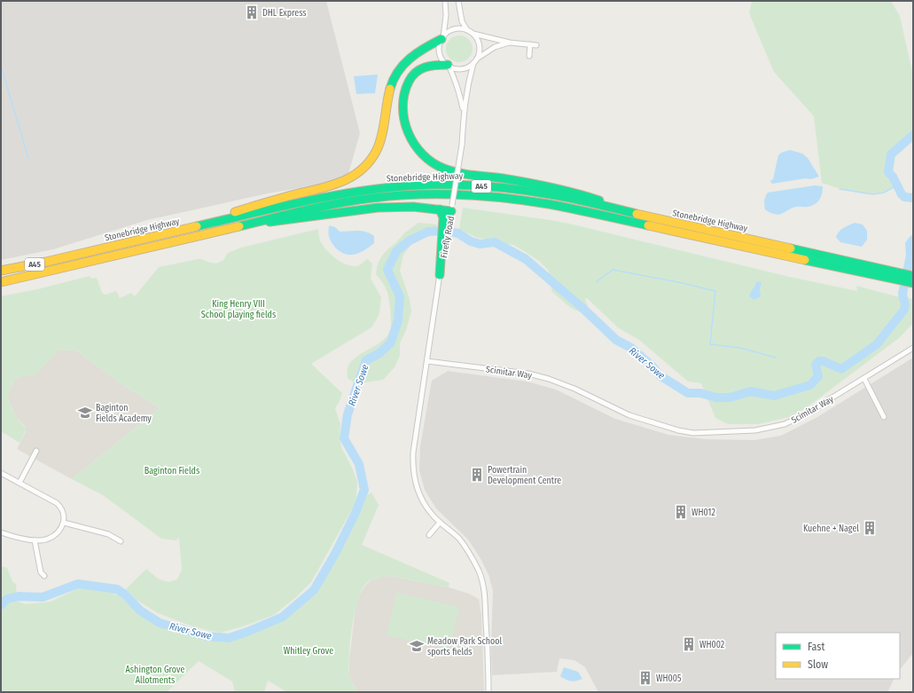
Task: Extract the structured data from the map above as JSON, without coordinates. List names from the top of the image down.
{
  "streets": {
    "highway": ["Stonebridge Highway", "A45"],
    "street": ["Firefly Road", "Scimitar Way"]
  },
  "water": ["River Sowe"],
  "parks": [
    "King Henry VIII School playing fields",
    "Baginton Fields",
    "Whitley Grove",
    "Ashington Grove Allotments"
  ],
  "places": {
    "building": [
      "DHL Express",
      "Powertrain Development Centre",
      "WH012",
      "Kuehne + Nagel",
      "WH002",
      "WH005"
    ],
    "school or university": ["Baginton Fields Academy", "Meadow Park School sports fields"]
  },
  "legend": ["Fast", "Slow"]
}
